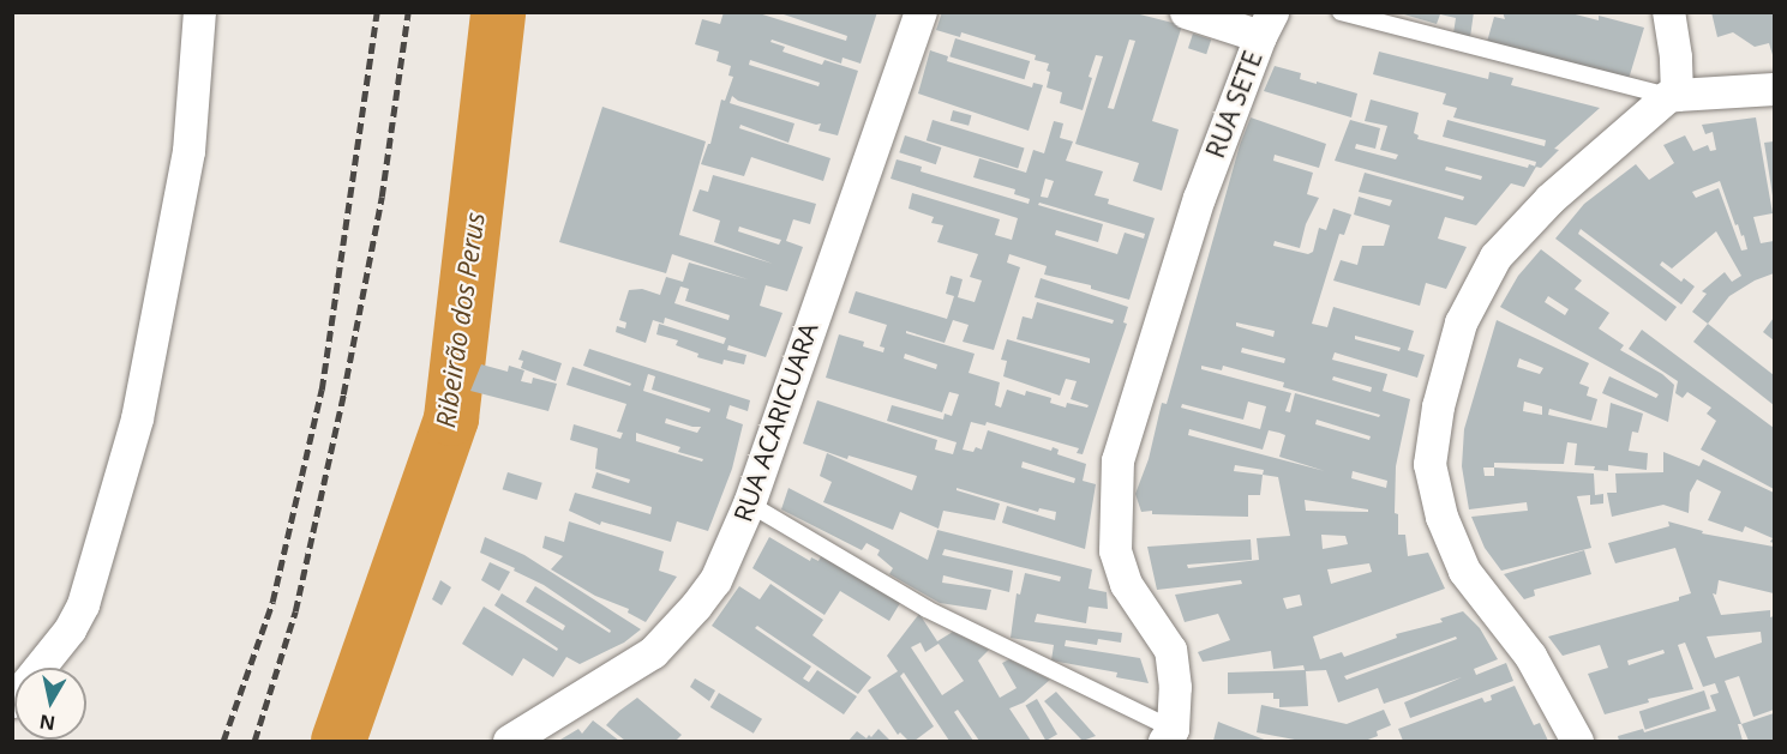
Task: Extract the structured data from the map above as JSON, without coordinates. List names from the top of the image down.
{
  "streets": {
    "street": ["RUA SETE", "RUA ACARICUARA"]
  },
  "water": ["Ribeirão dos Perus"],
  "north": "bottom"
}
